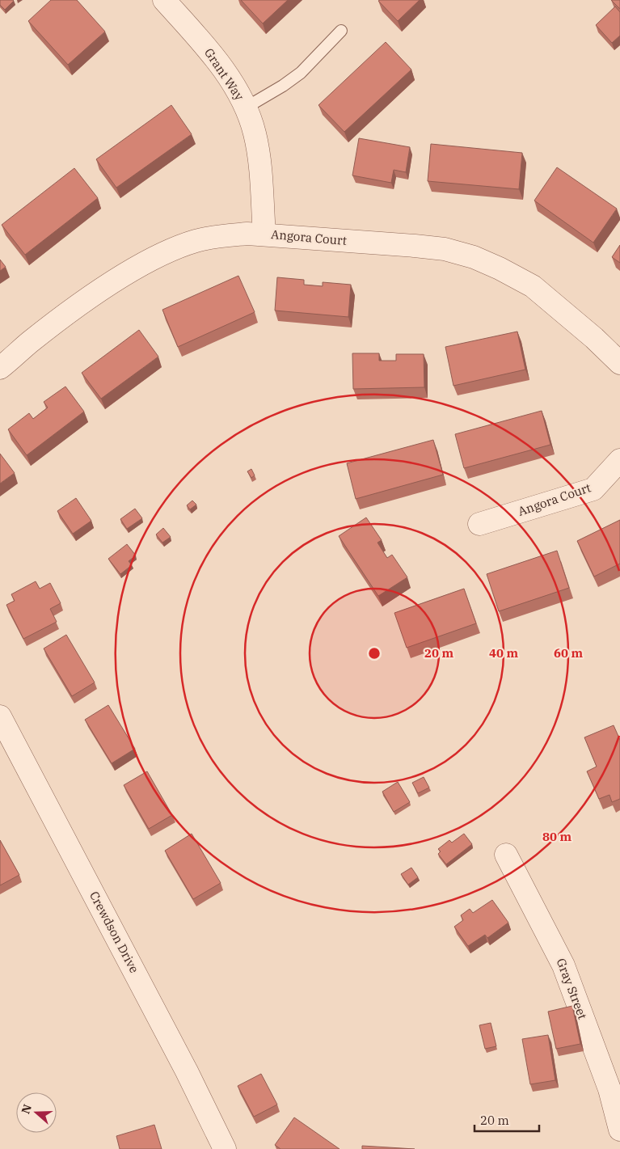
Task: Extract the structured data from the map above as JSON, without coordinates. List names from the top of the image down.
{
  "streets": {
    "street": [
      "Grant Way",
      "Angora Court",
      "Crewdson Drive",
      "Gray Street"
    ]
  },
  "crossings": [
    ["Grant Way", "Angora Court"]
  ],
  "scale_bar": "20 m",
  "north": "left",
  "rings": [
    "20 m",
    "40 m",
    "60 m",
    "80 m"
  ]
}
